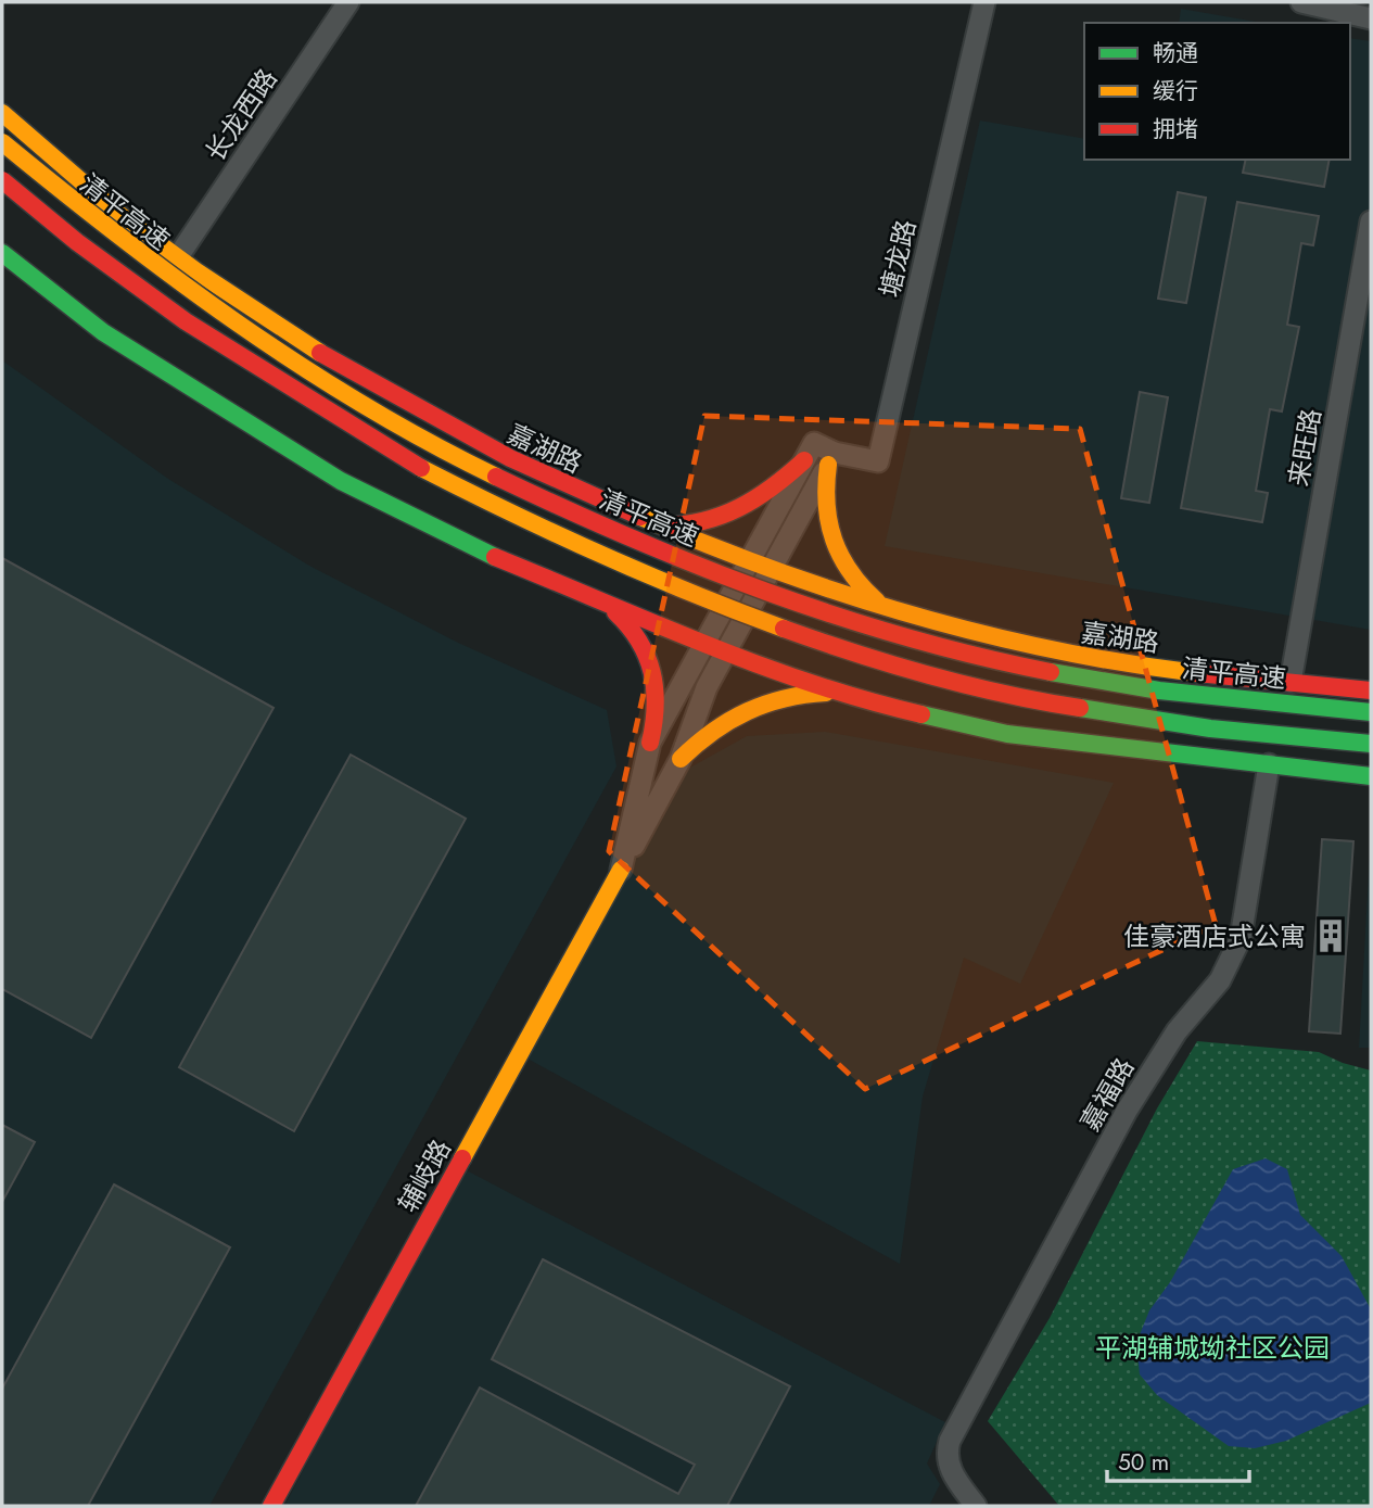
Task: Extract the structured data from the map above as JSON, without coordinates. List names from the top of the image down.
{
  "streets": {
    "main road": ["清平高速", "嘉湖路", "辅岐路"],
    "street": [
      "长龙西路",
      "塘龙路",
      "来旺路",
      "嘉福路"
    ]
  },
  "crossings": [
    ["长龙西路", "嘉湖路"],
    ["来旺路", "嘉湖路"]
  ],
  "parks": ["平湖辅城坳社区公园"],
  "places": {
    "building": ["佳豪酒店式公寓"]
  },
  "legend": ["畅通", "缓行", "拥堵"],
  "scale_bar": "50 m"
}
